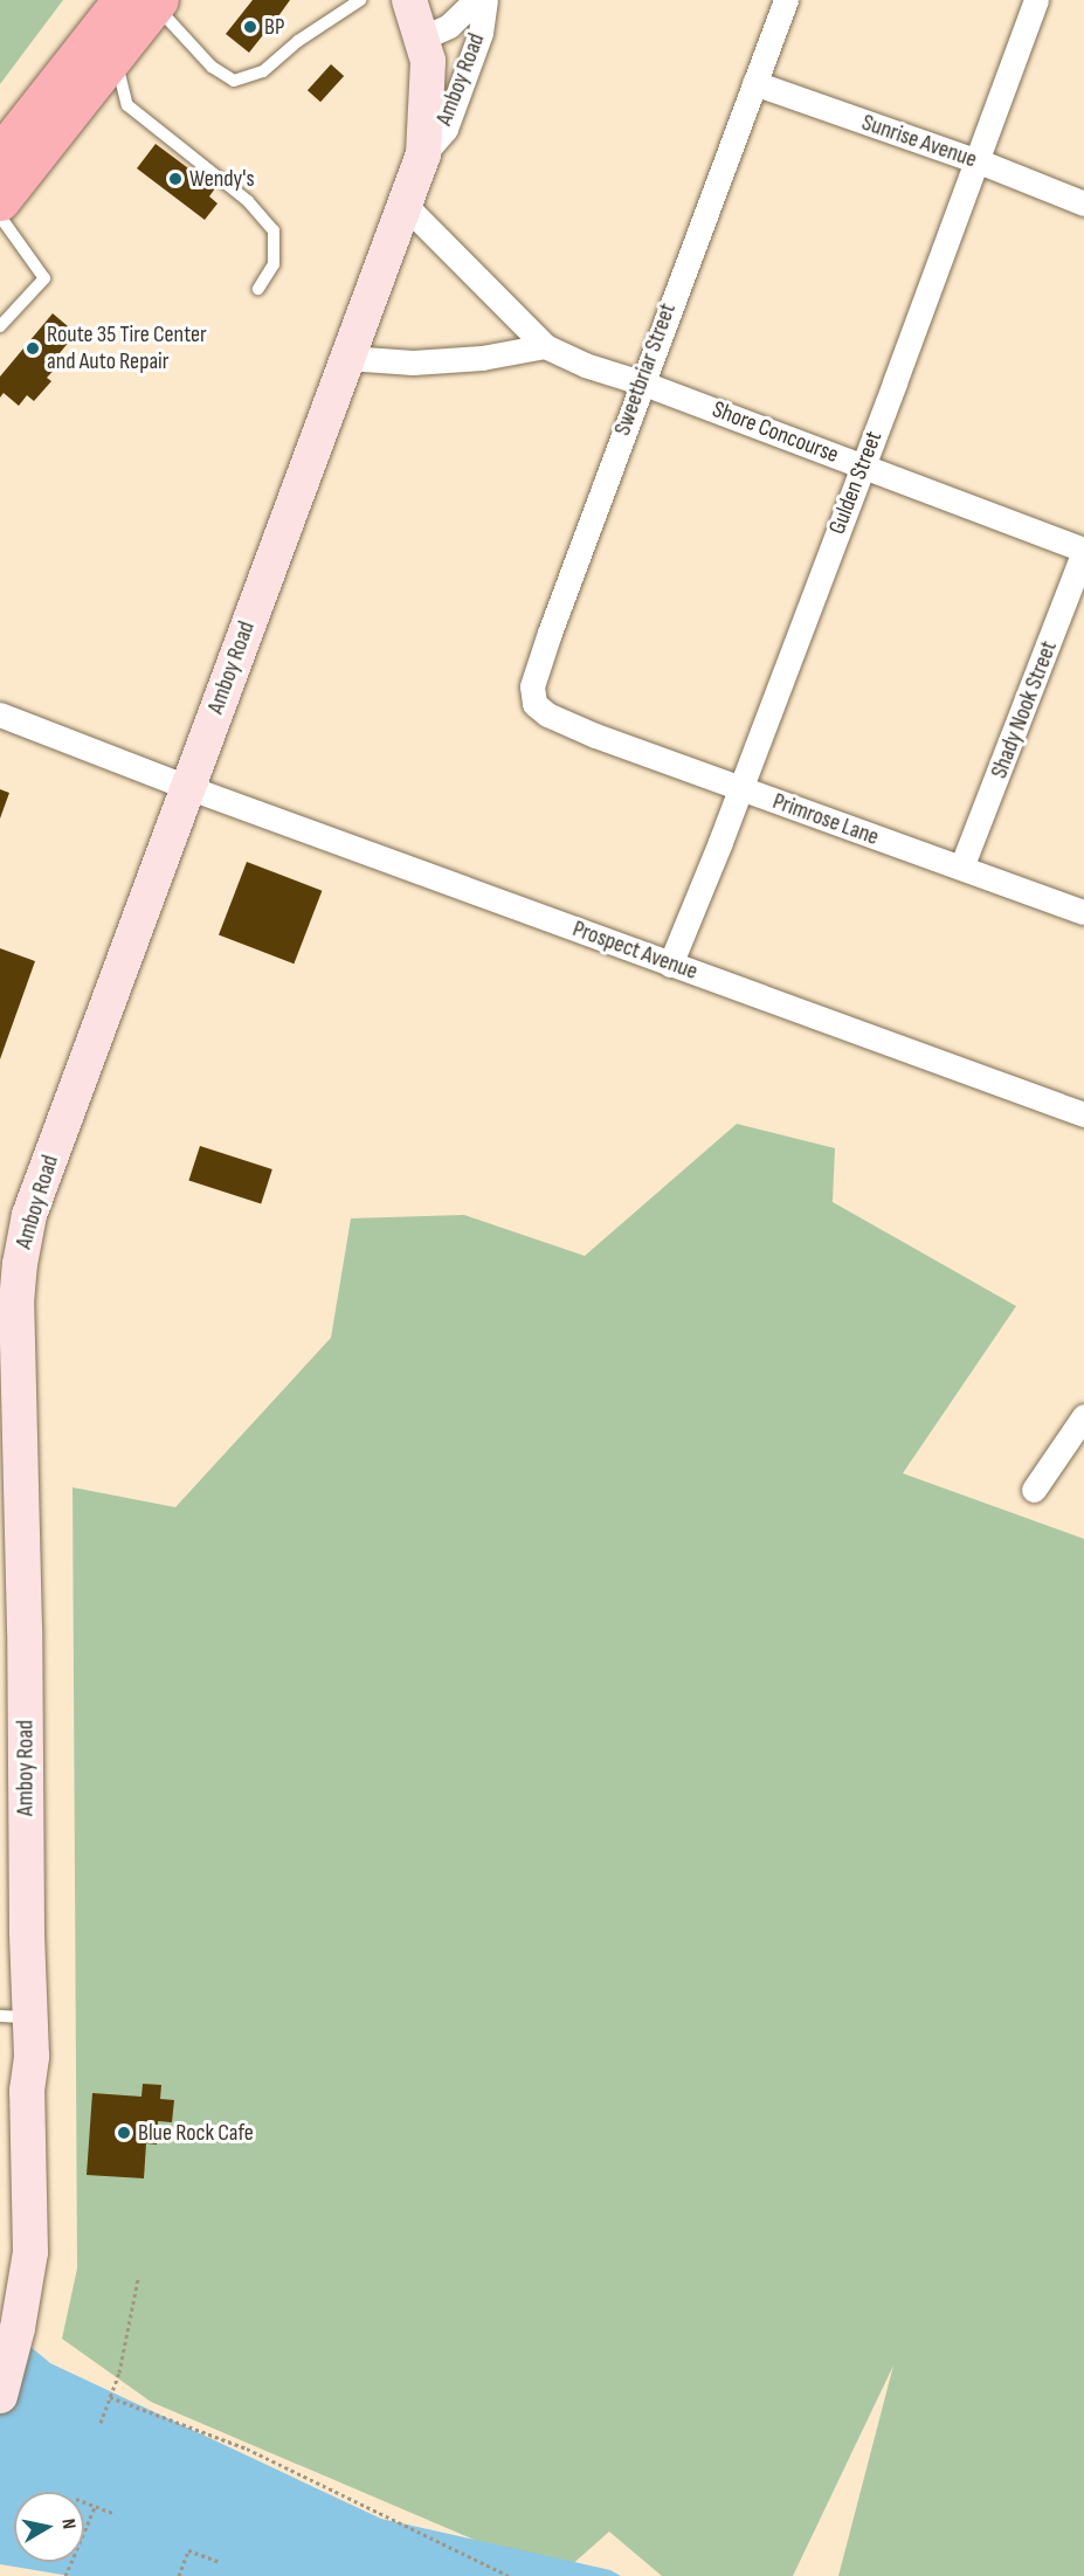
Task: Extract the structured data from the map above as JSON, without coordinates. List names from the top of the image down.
{
  "streets": {
    "main road": ["Amboy Road"],
    "street": [
      "Sunrise Avenue",
      "Sweetbriar Street",
      "Shore Concourse",
      "Gulden Street",
      "Shady Nook Street",
      "Primrose Lane",
      "Prospect Avenue"
    ]
  },
  "crossings": [
    ["Amboy Road", "Shore Concourse"],
    ["Amboy Road", "Prospect Avenue"],
    ["Sunrise Avenue", "Sweetbriar Street"],
    ["Sunrise Avenue", "Gulden Street"],
    ["Sweetbriar Street", "Shore Concourse"],
    ["Sweetbriar Street", "Primrose Lane"],
    ["Shore Concourse", "Gulden Street"],
    ["Shore Concourse", "Shady Nook Street"],
    ["Gulden Street", "Primrose Lane"],
    ["Gulden Street", "Prospect Avenue"],
    ["Shady Nook Street", "Primrose Lane"]
  ],
  "places": [
    "BP",
    "Wendy's",
    "Route 35 Tire Center and Auto Repair",
    "Blue Rock Cafe"
  ],
  "north": "right"
}
